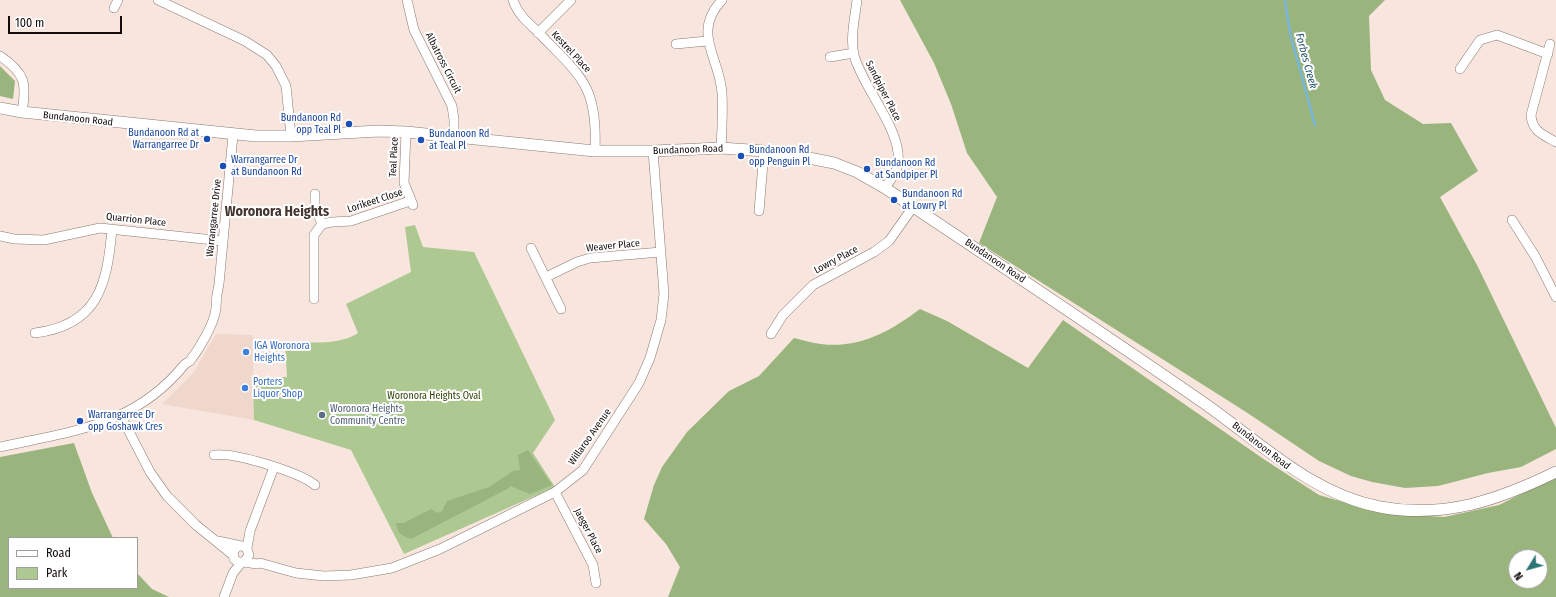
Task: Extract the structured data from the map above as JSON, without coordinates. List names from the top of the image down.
{
  "streets": {
    "street": [
      "Kestrel Place",
      "Albatross Circuit",
      "Sandpiper Place",
      "Bundanoon Road",
      "Teal Place",
      "Lorikeet Close",
      "Warrangarree Drive",
      "Quarrion Place",
      "Weaver Place",
      "Lowry Place",
      "Willaroo Avenue",
      "Jaeger Place"
    ]
  },
  "crossings": [
    ["Kestrel Place", "Bundanoon Road"],
    ["Albatross Circuit", "Bundanoon Road"],
    ["Sandpiper Place", "Bundanoon Road"],
    ["Bundanoon Road", "Teal Place"],
    ["Bundanoon Road", "Warrangarree Drive"],
    ["Bundanoon Road", "Lowry Place"],
    ["Bundanoon Road", "Willaroo Avenue"],
    ["Teal Place", "Lorikeet Close"],
    ["Warrangarree Drive", "Quarrion Place"],
    ["Warrangarree Drive", "Willaroo Avenue"],
    ["Weaver Place", "Willaroo Avenue"],
    ["Willaroo Avenue", "Jaeger Place"]
  ],
  "districts": ["Woronora Heights"],
  "water": ["Forbes Creek"],
  "parks": ["Woronora Heights Oval"],
  "places": [
    "Bundanoon Rd opp Teal Pl",
    "Bundanoon Rd at Warrangarree Dr",
    "Bundanoon Rd at Teal Pl",
    "Bundanoon Rd opp Penguin Pl",
    "Warrangarree Dr at Bundanoon Rd",
    "Bundanoon Rd at Sandpiper Pl",
    "Bundanoon Rd at Lowry Pl",
    "IGA Woronora Heights",
    "Porters Liquor Shop",
    "Woronora Heights Community Centre",
    "Warrangarree Dr opp Goshawk Cres"
  ],
  "legend": ["Road", "Park"],
  "scale_bar": "100 m",
  "north": "bottom left"
}
